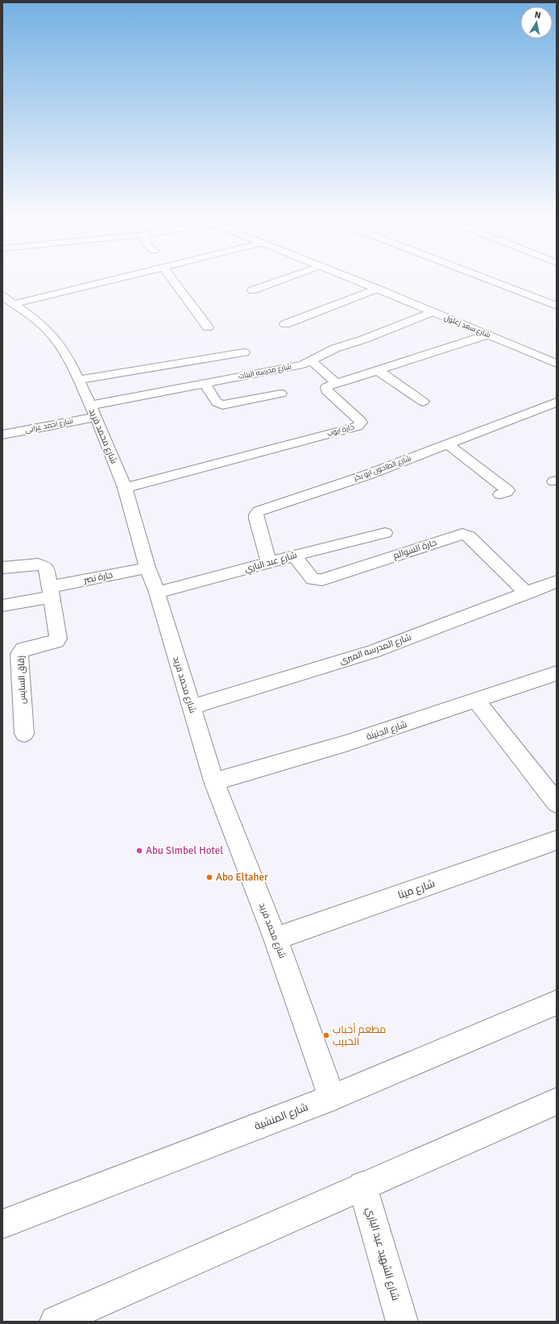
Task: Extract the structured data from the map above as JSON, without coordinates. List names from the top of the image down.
{
  "streets": {
    "street": [
      "شارع سعد زغلول",
      "شارع مدرسه البنات",
      "شارع احمد عرابى",
      "حارة ايوب",
      "شارع محمد فريد",
      "شارع الطاحون ابو بكر",
      "حارة السوالم",
      "شارع عبد الباري",
      "حارة نصر",
      "شارع المدرسه الميرى",
      "زقاق السايس",
      "شارع الجنينة",
      "شارع مينا",
      "شارع المنشية",
      "شارع الشهيد عبد الباري"
    ]
  },
  "crossings": [
    ["شارع سعد زغلول", "شارع مدرسه البنات"],
    ["شارع سعد زغلول", "حارة ايوب"],
    ["شارع مدرسه البنات", "شارع احمد عرابى"],
    ["شارع مدرسه البنات", "شارع محمد فريد"],
    ["شارع احمد عرابى", "شارع محمد فريد"],
    ["حارة ايوب", "شارع محمد فريد"],
    ["شارع محمد فريد", "شارع عبد الباري"],
    ["شارع محمد فريد", "حارة نصر"],
    ["شارع محمد فريد", "شارع المدرسه الميرى"],
    ["شارع محمد فريد", "شارع الجنينة"],
    ["شارع محمد فريد", "شارع مينا"],
    ["شارع محمد فريد", "شارع المنشية"],
    ["شارع الطاحون ابو بكر", "شارع عبد الباري"],
    ["حارة السوالم", "شارع عبد الباري"],
    ["حارة السوالم", "شارع المدرسه الميرى"],
    ["حارة نصر", "زقاق السايس"]
  ],
  "places": ["Abu Simbel Hotel", "Abo Eltaher", "مطعم أحباب الحبيب"],
  "north": "top"
}
